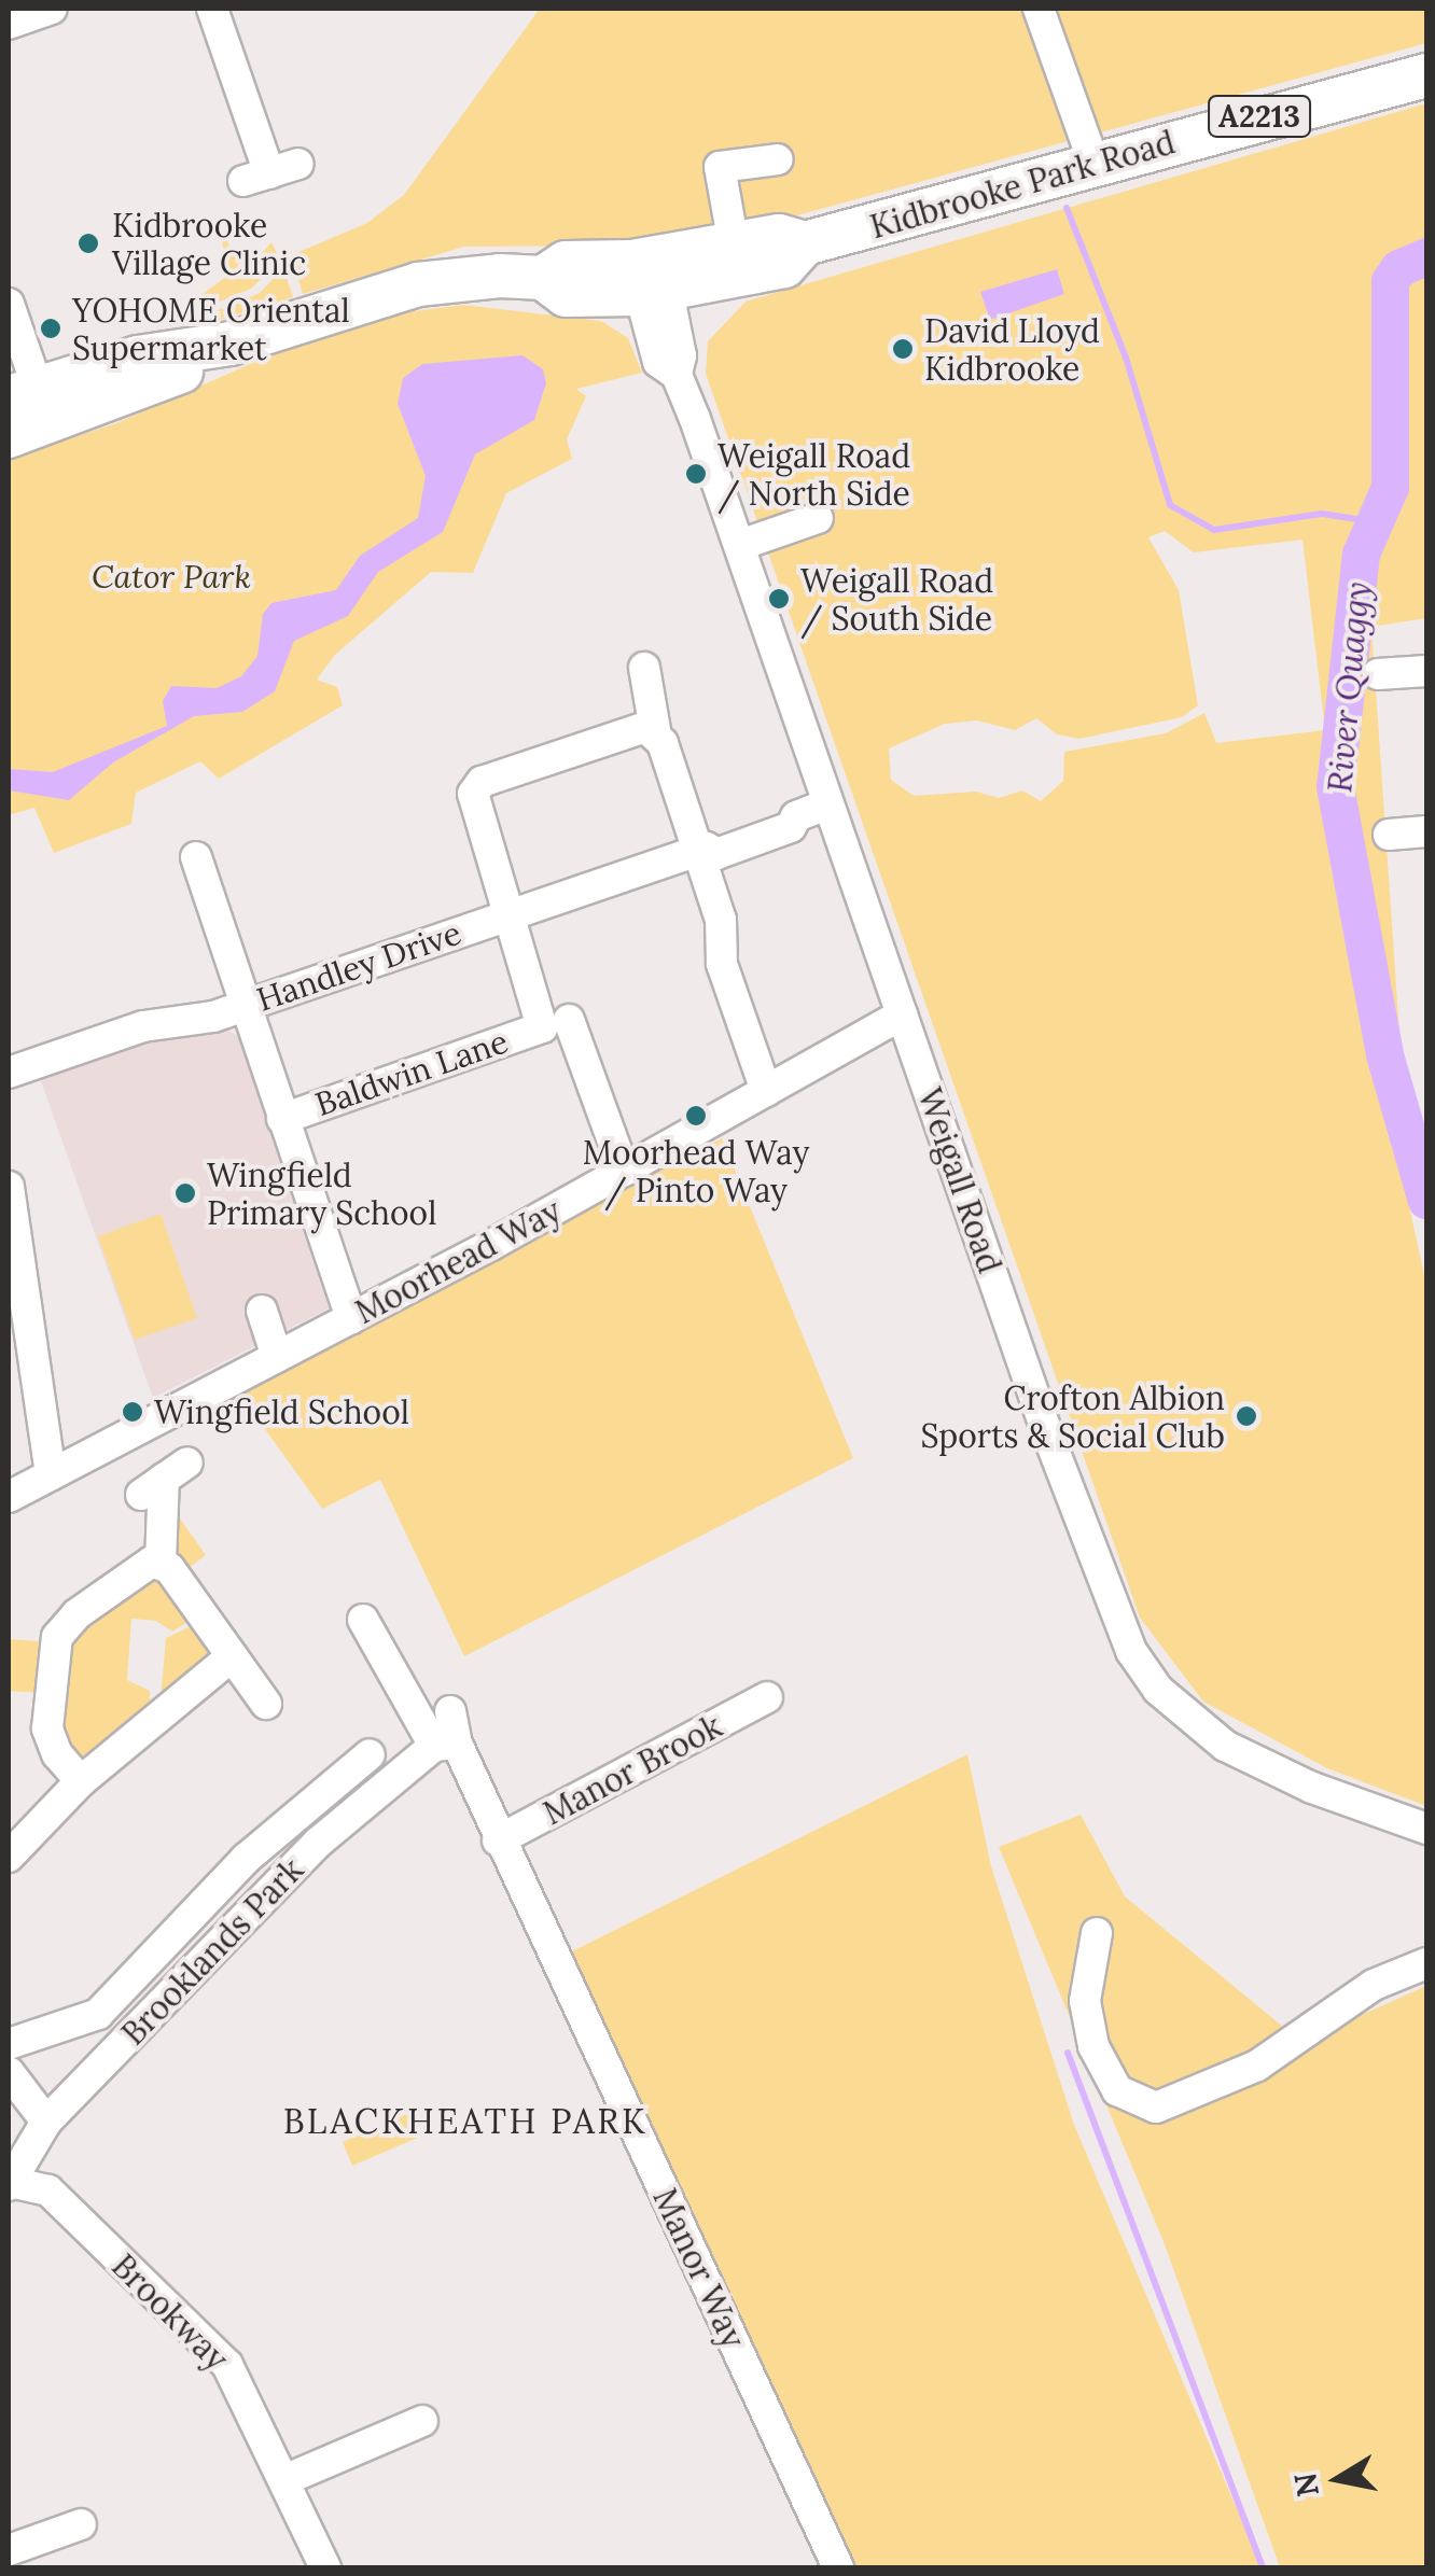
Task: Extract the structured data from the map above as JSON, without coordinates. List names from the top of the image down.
{
  "streets": {
    "highway": ["A2213", "Kidbrooke Park Road"],
    "street": [
      "Handley Drive",
      "Baldwin Lane",
      "Weigall Road",
      "Moorhead Way",
      "Manor Brook",
      "Brooklands Park",
      "Manor Way",
      "Brookway"
    ]
  },
  "crossings": [
    ["Kidbrooke Park Road", "Weigall Road"],
    ["Handley Drive", "Weigall Road"],
    ["Weigall Road", "Moorhead Way"],
    ["Manor Brook", "Manor Way"],
    ["Brooklands Park", "Manor Way"],
    ["Brooklands Park", "Brookway"]
  ],
  "districts": ["BLACKHEATH PARK"],
  "water": ["River Quaggy"],
  "parks": ["Cator Park"],
  "places": [
    "Kidbrooke Village Clinic",
    "YOHOME Oriental Supermarket",
    "David Lloyd Kidbrooke",
    "Weigall Road / North Side",
    "Weigall Road / South Side",
    "Moorhead Way / Pinto Way",
    "Wingfield Primary School",
    "Wingfield School",
    "Crofton Albion Sports & Social Club"
  ],
  "north": "left"
}
